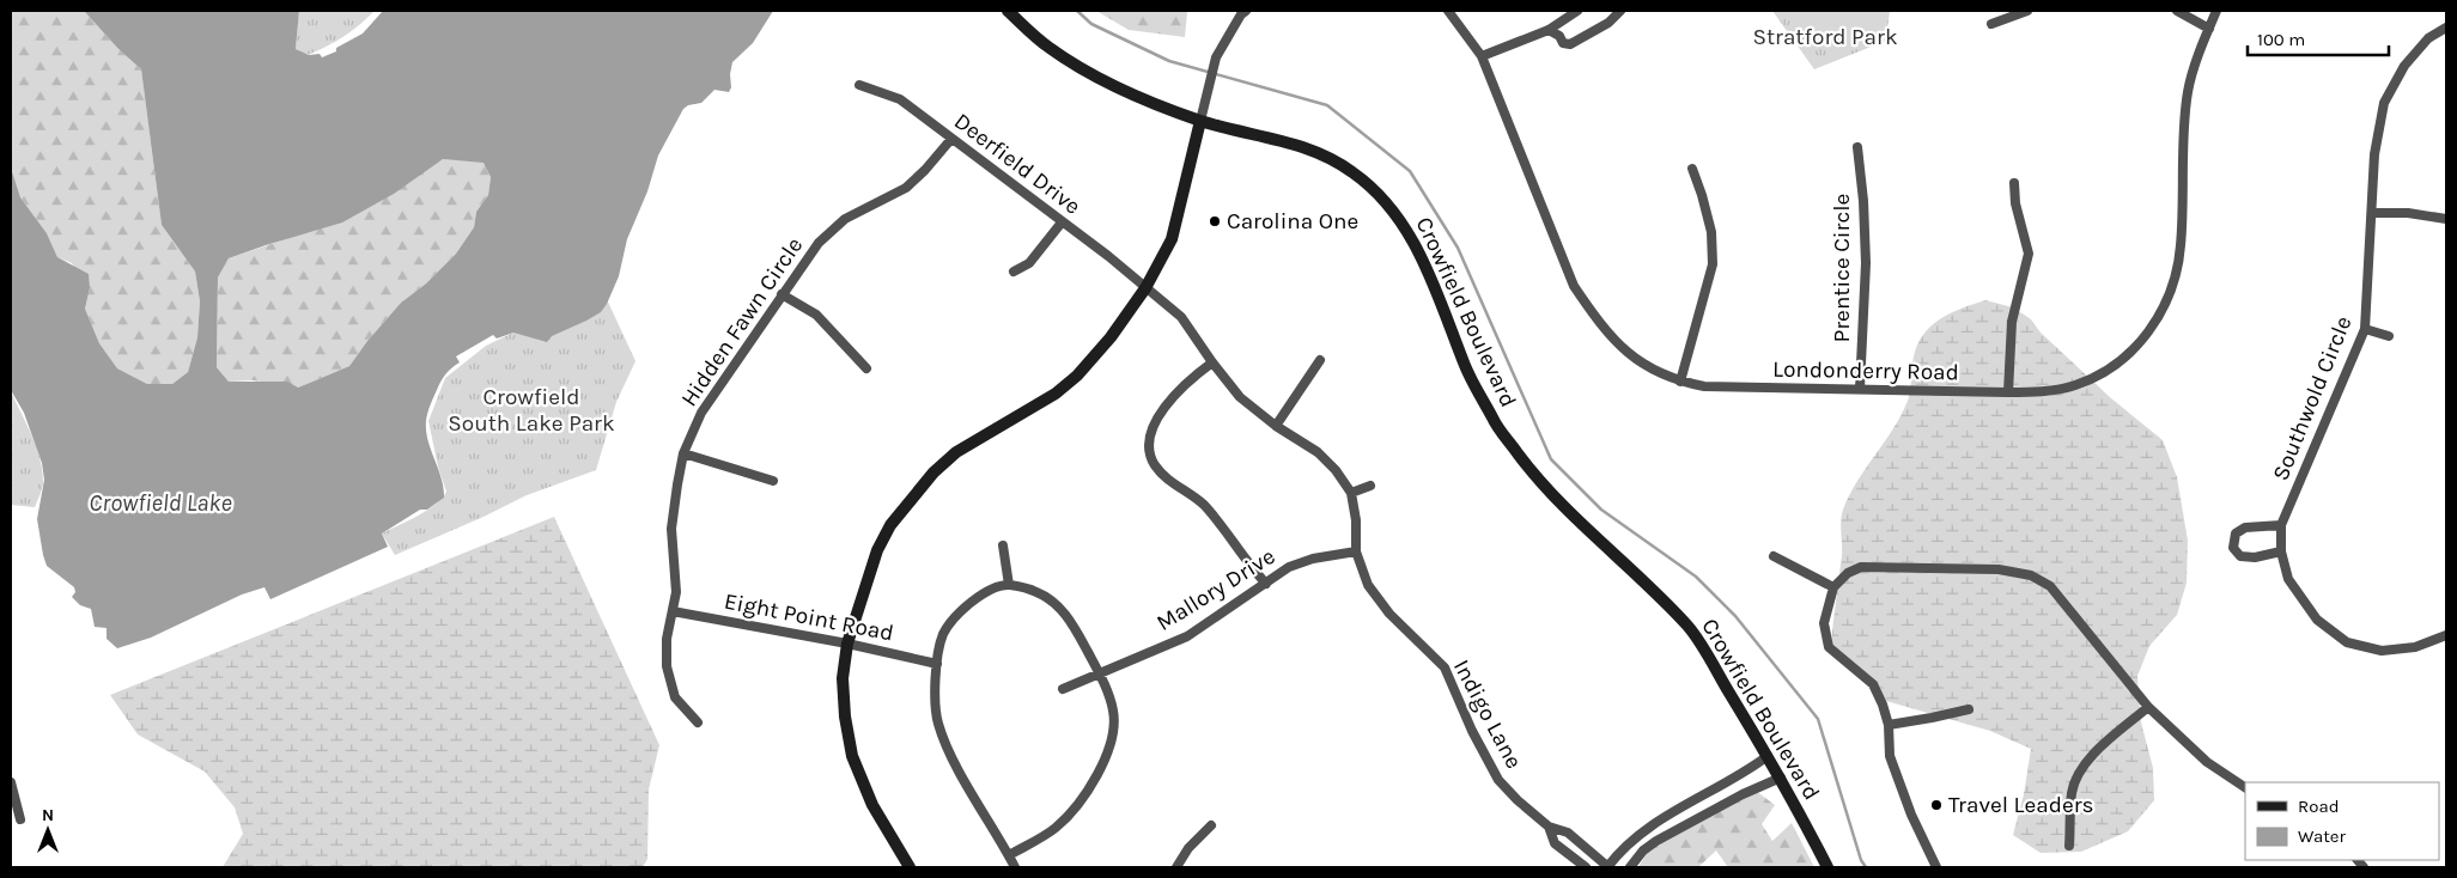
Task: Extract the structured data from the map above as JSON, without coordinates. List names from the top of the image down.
{
  "streets": {
    "main road": ["Crowfield Boulevard"],
    "street": [
      "Deerfield Drive",
      "Prentice Circle",
      "Hidden Fawn Circle",
      "Londonderry Road",
      "Southwold Circle",
      "Mallory Drive",
      "Eight Point Road",
      "Indigo Lane"
    ]
  },
  "crossings": [
    ["Deerfield Drive", "Hidden Fawn Circle"],
    ["Deerfield Drive", "Indigo Lane"],
    ["Prentice Circle", "Londonderry Road"],
    ["Hidden Fawn Circle", "Eight Point Road"],
    ["Mallory Drive", "Indigo Lane"]
  ],
  "water": ["Crowfield Lake"],
  "parks": ["Stratford Park", "Crowfield South Lake Park"],
  "places": ["Carolina One", "Travel Leaders"],
  "legend": ["Road", "Water"],
  "scale_bar": "100 m",
  "north": "top"
}
